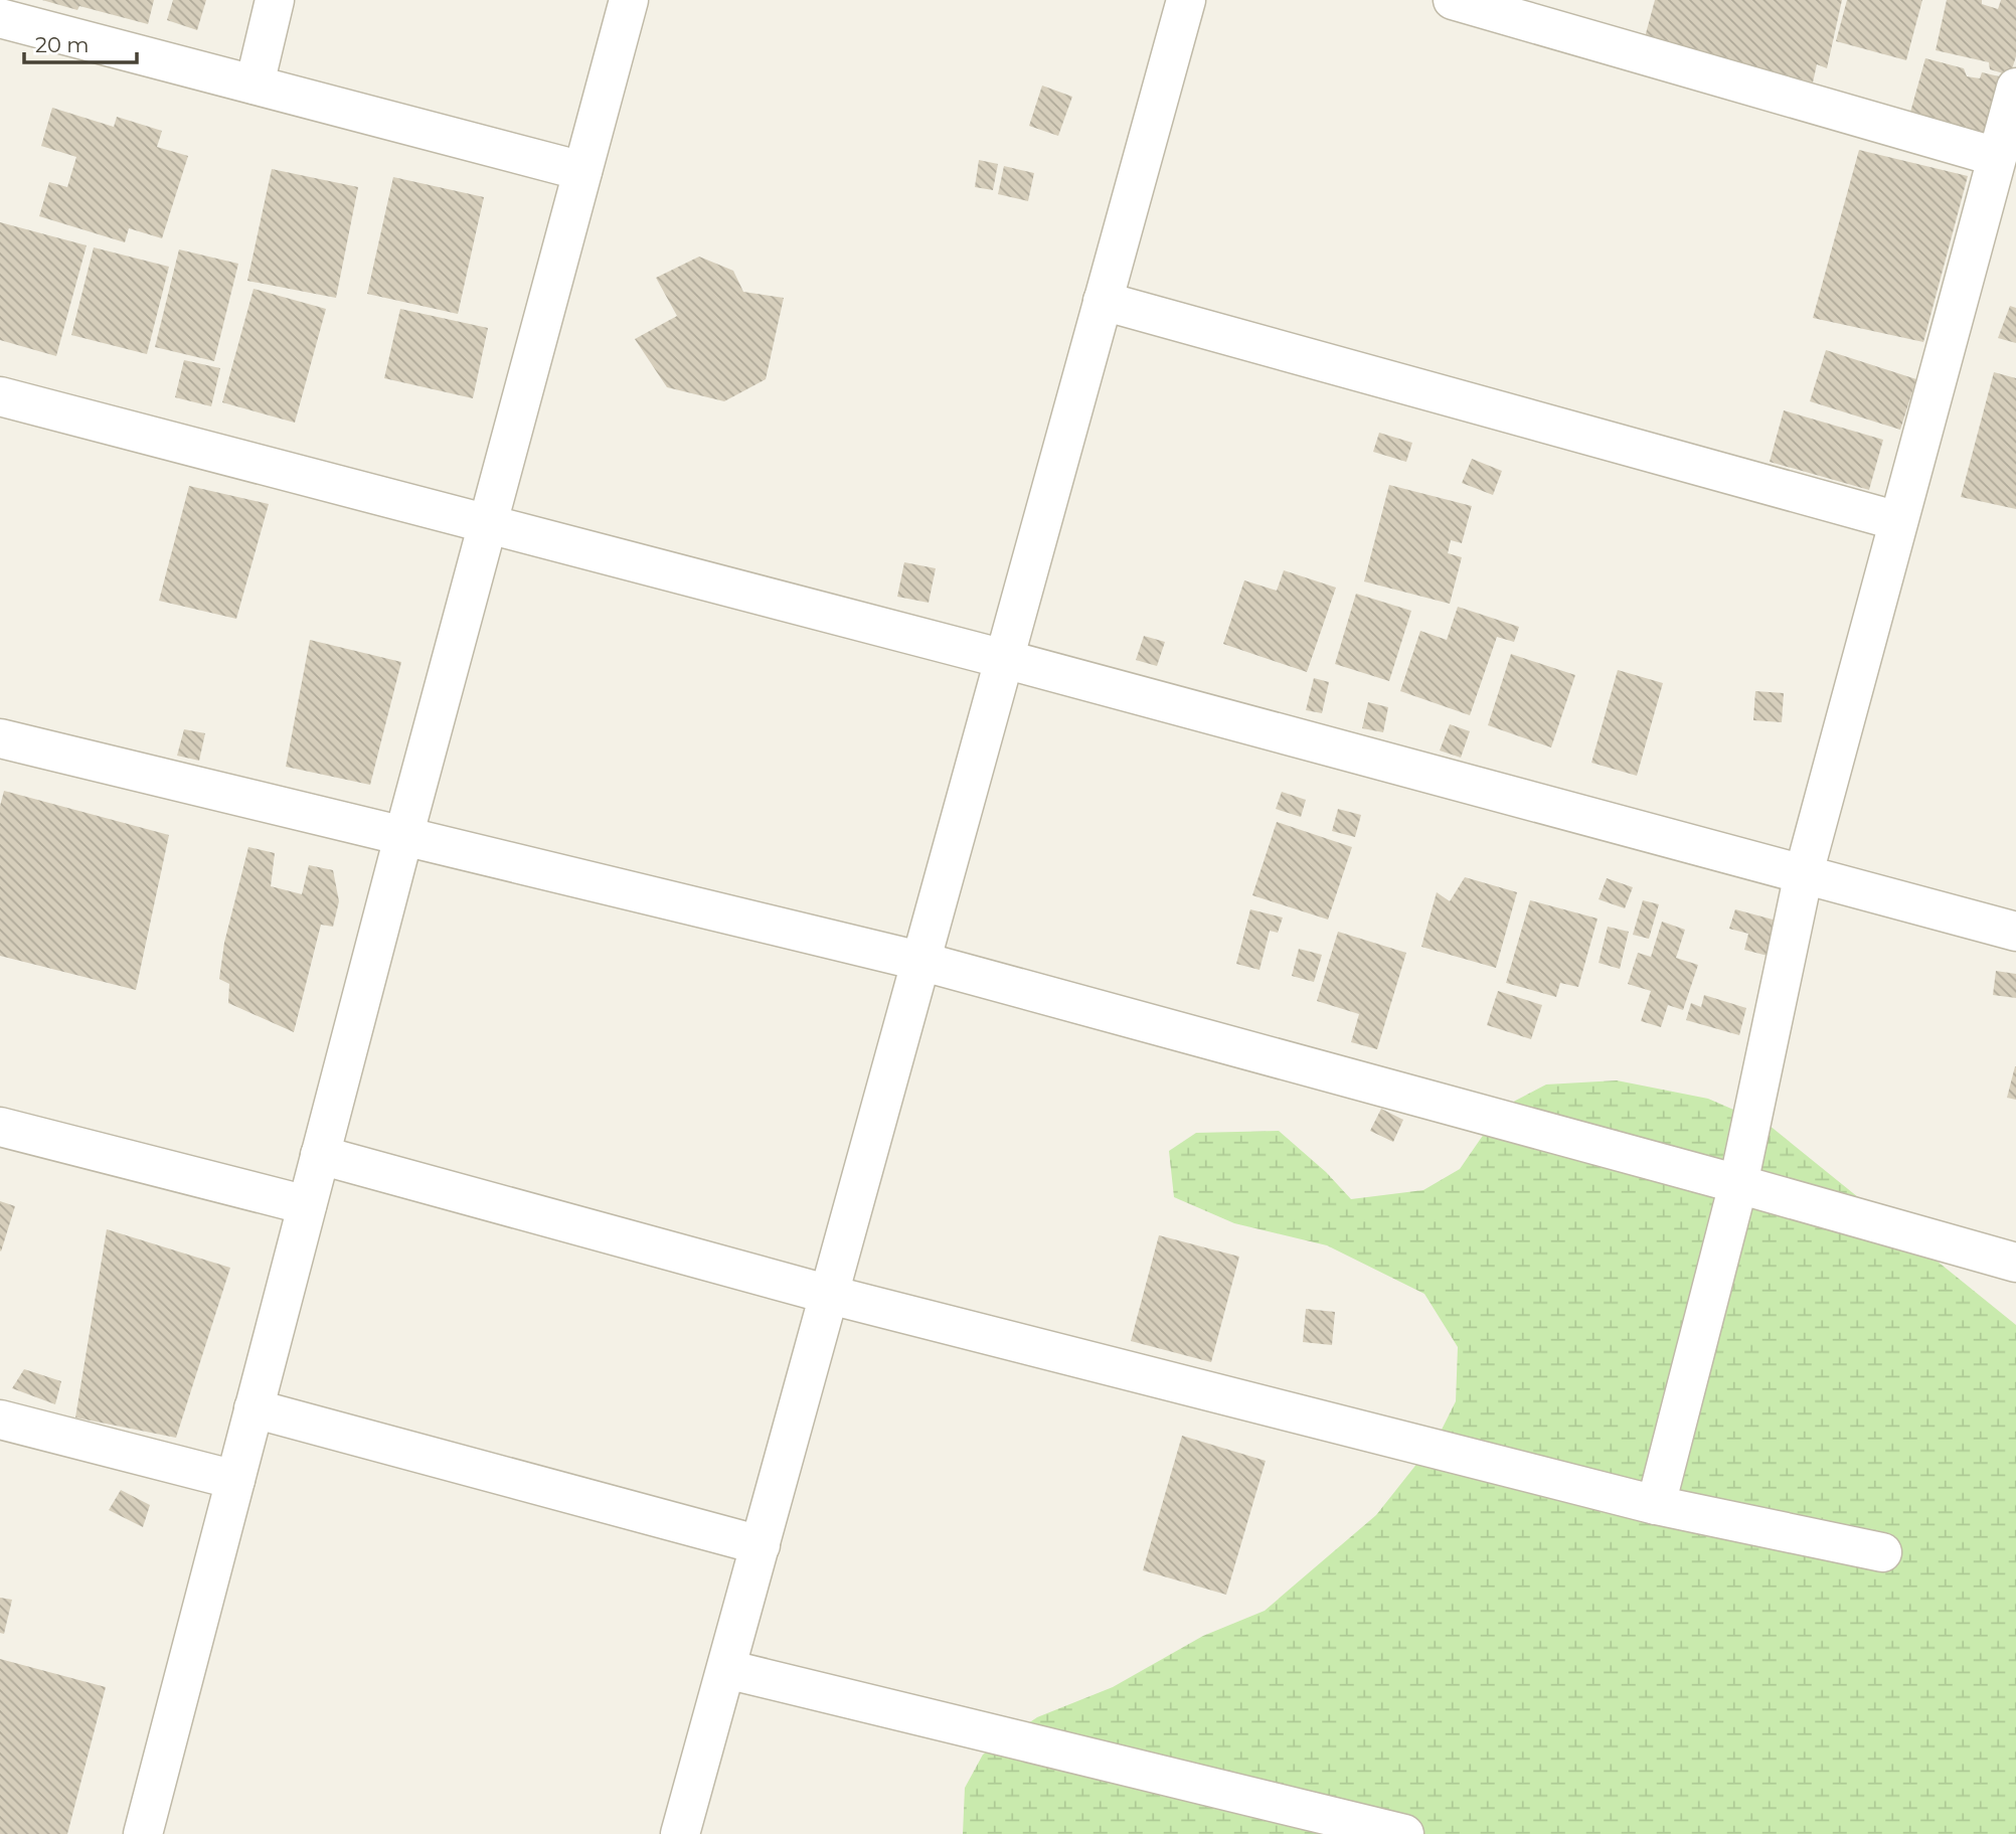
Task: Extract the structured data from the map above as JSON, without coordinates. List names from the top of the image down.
{
  "scale_bar": "20 m"
}
